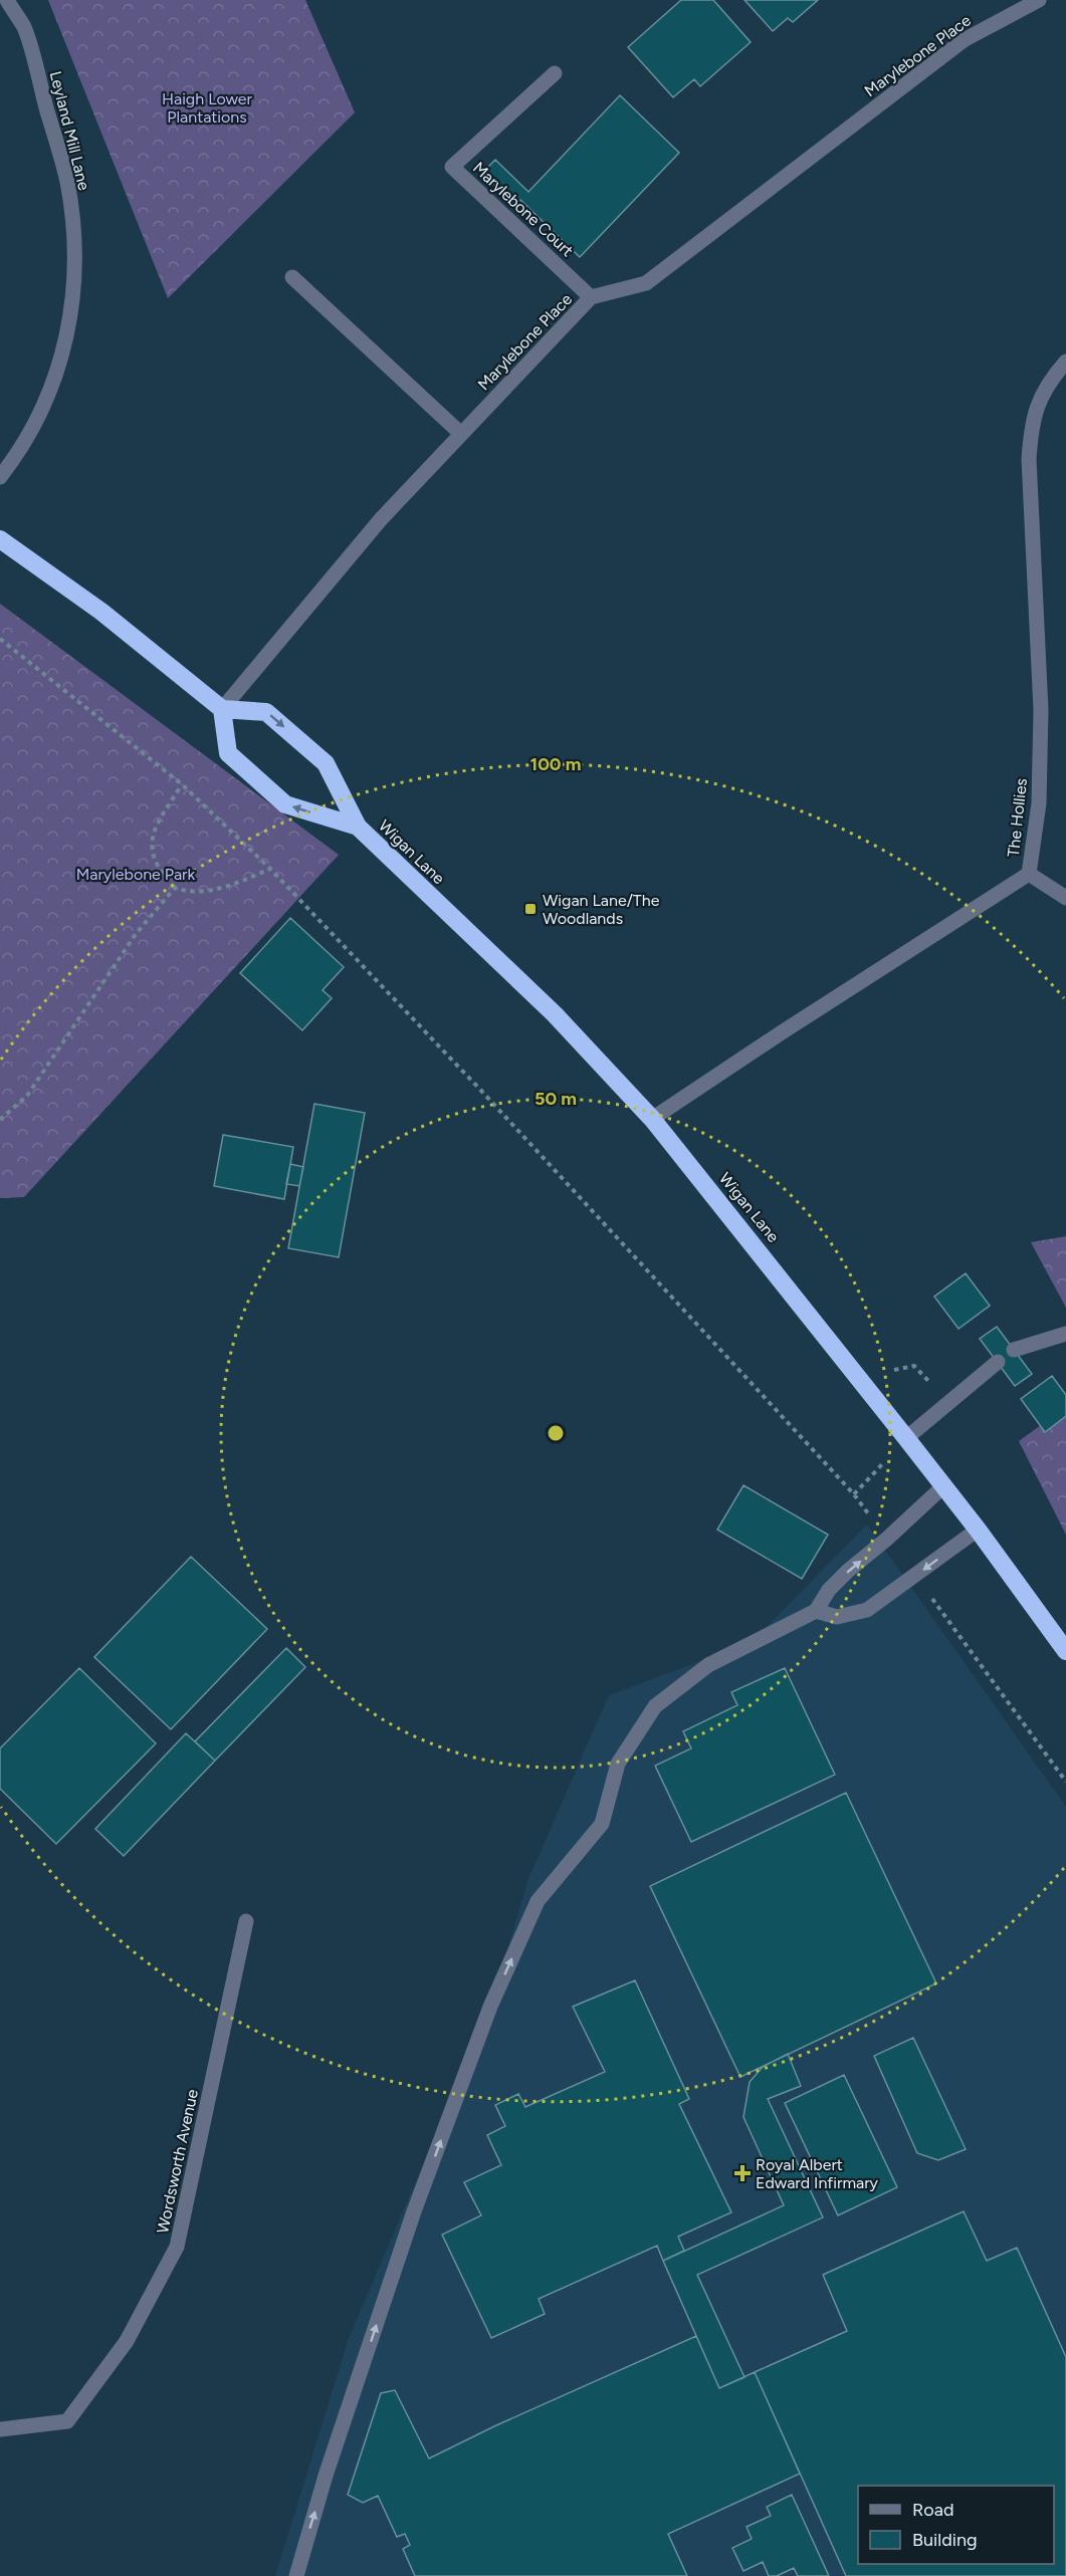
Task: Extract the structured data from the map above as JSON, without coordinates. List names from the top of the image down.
{
  "streets": {
    "highway": ["Wigan Lane"],
    "street": [
      "Marylebone Place",
      "Leyland Mill Lane",
      "Marylebone Court",
      "The Hollies",
      "Wordsworth Avenue"
    ]
  },
  "crossings": [
    ["Marylebone Place", "Marylebone Court"],
    ["Marylebone Place", "Wigan Lane"],
    ["The Hollies", "Wigan Lane"]
  ],
  "parks": ["Haigh Lower Plantations", "Marylebone Park"],
  "places": {
    "transit": ["Wigan Lane/The Woodlands"],
    "health": ["Royal Albert Edward Infirmary"]
  },
  "legend": ["Road", "Building"],
  "rings": ["100 m", "50 m"]
}
